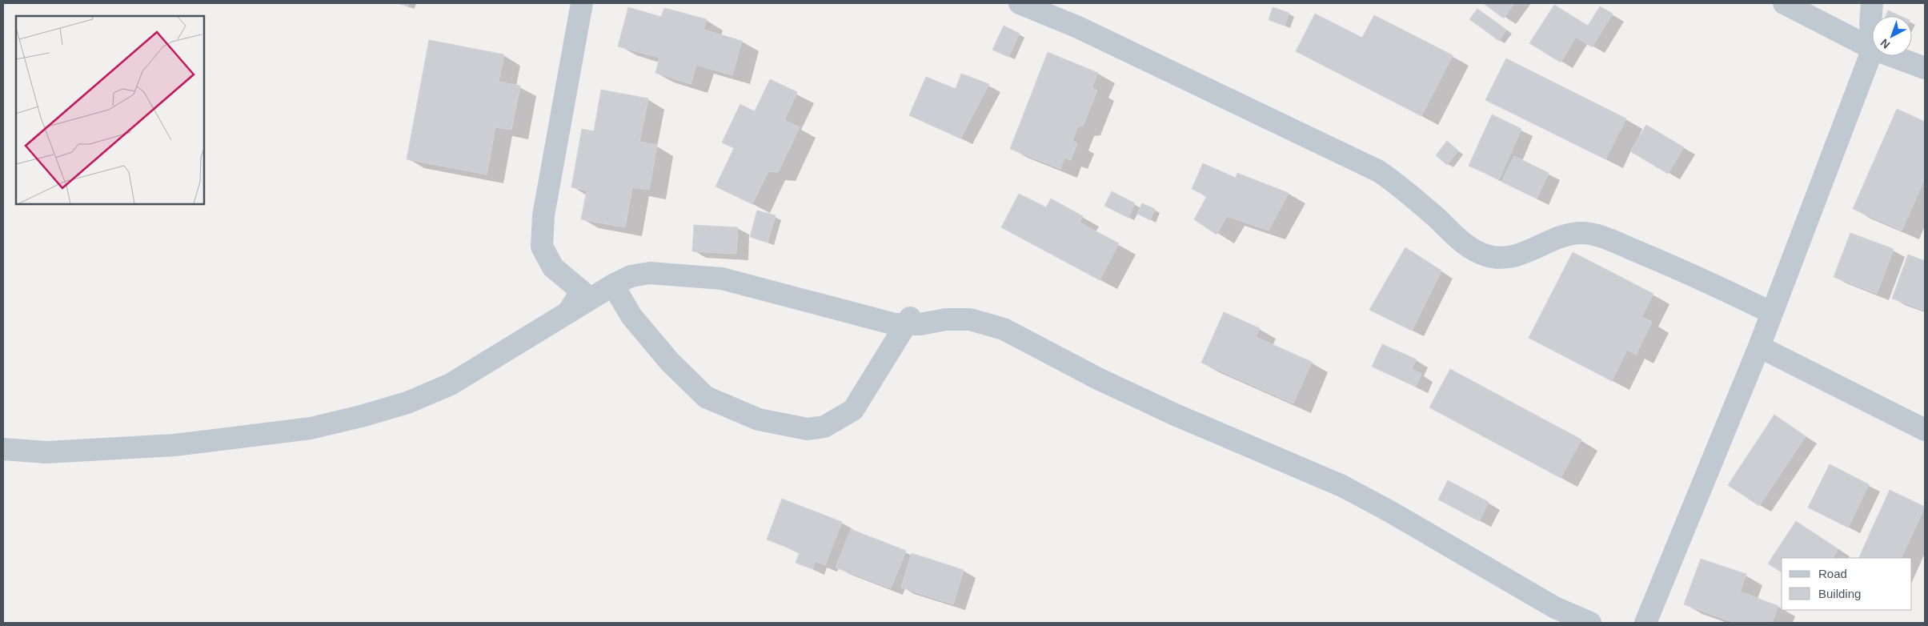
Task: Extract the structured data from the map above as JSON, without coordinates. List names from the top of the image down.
{
  "legend": ["Road", "Building"],
  "north": "bottom left"
}
